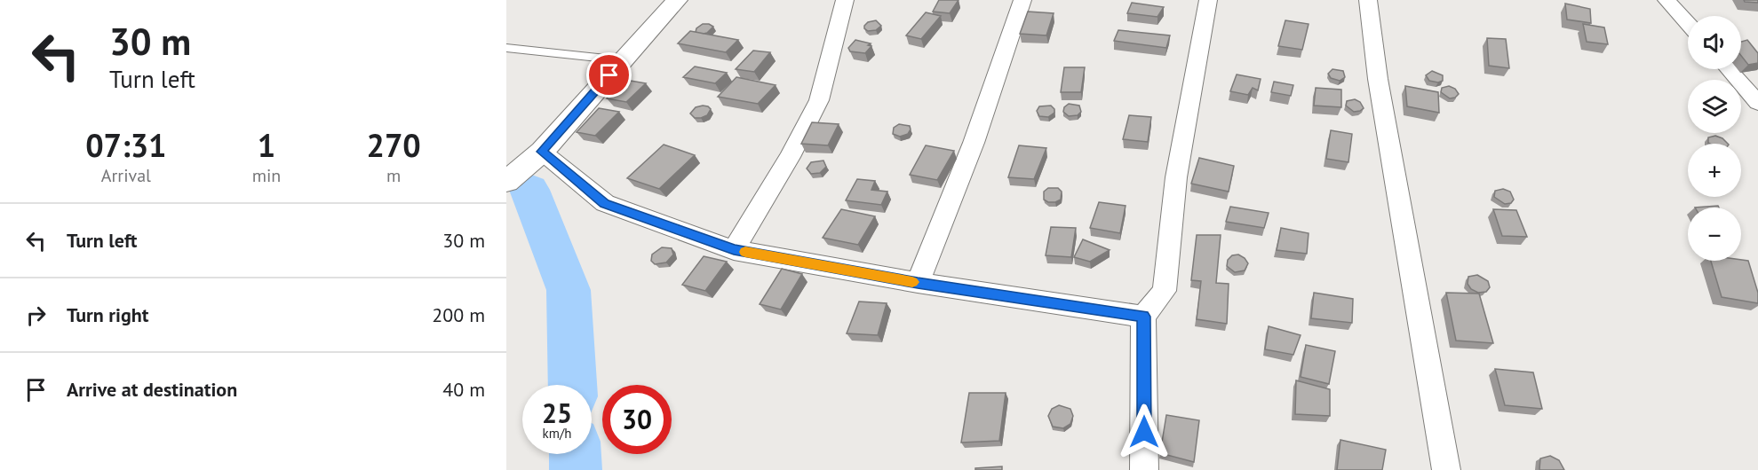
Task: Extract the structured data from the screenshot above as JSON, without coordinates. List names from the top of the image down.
{
  "page": {
    "turn": ["30 m", "Turn left"],
    "map_buttons": ["+", "−"],
    "eta": [
      "07:31",
      "Arrival",
      "1",
      "min",
      "270",
      "m"
    ],
    "list": [
      {
        "name": "Turn left",
        "value": "30 m"
      },
      {
        "name": "Turn right",
        "value": "200 m"
      },
      {
        "name": "Arrive at destination",
        "value": "40 m"
      }
    ],
    "speed": "25 km/h",
    "limit": "30"
  }
}
